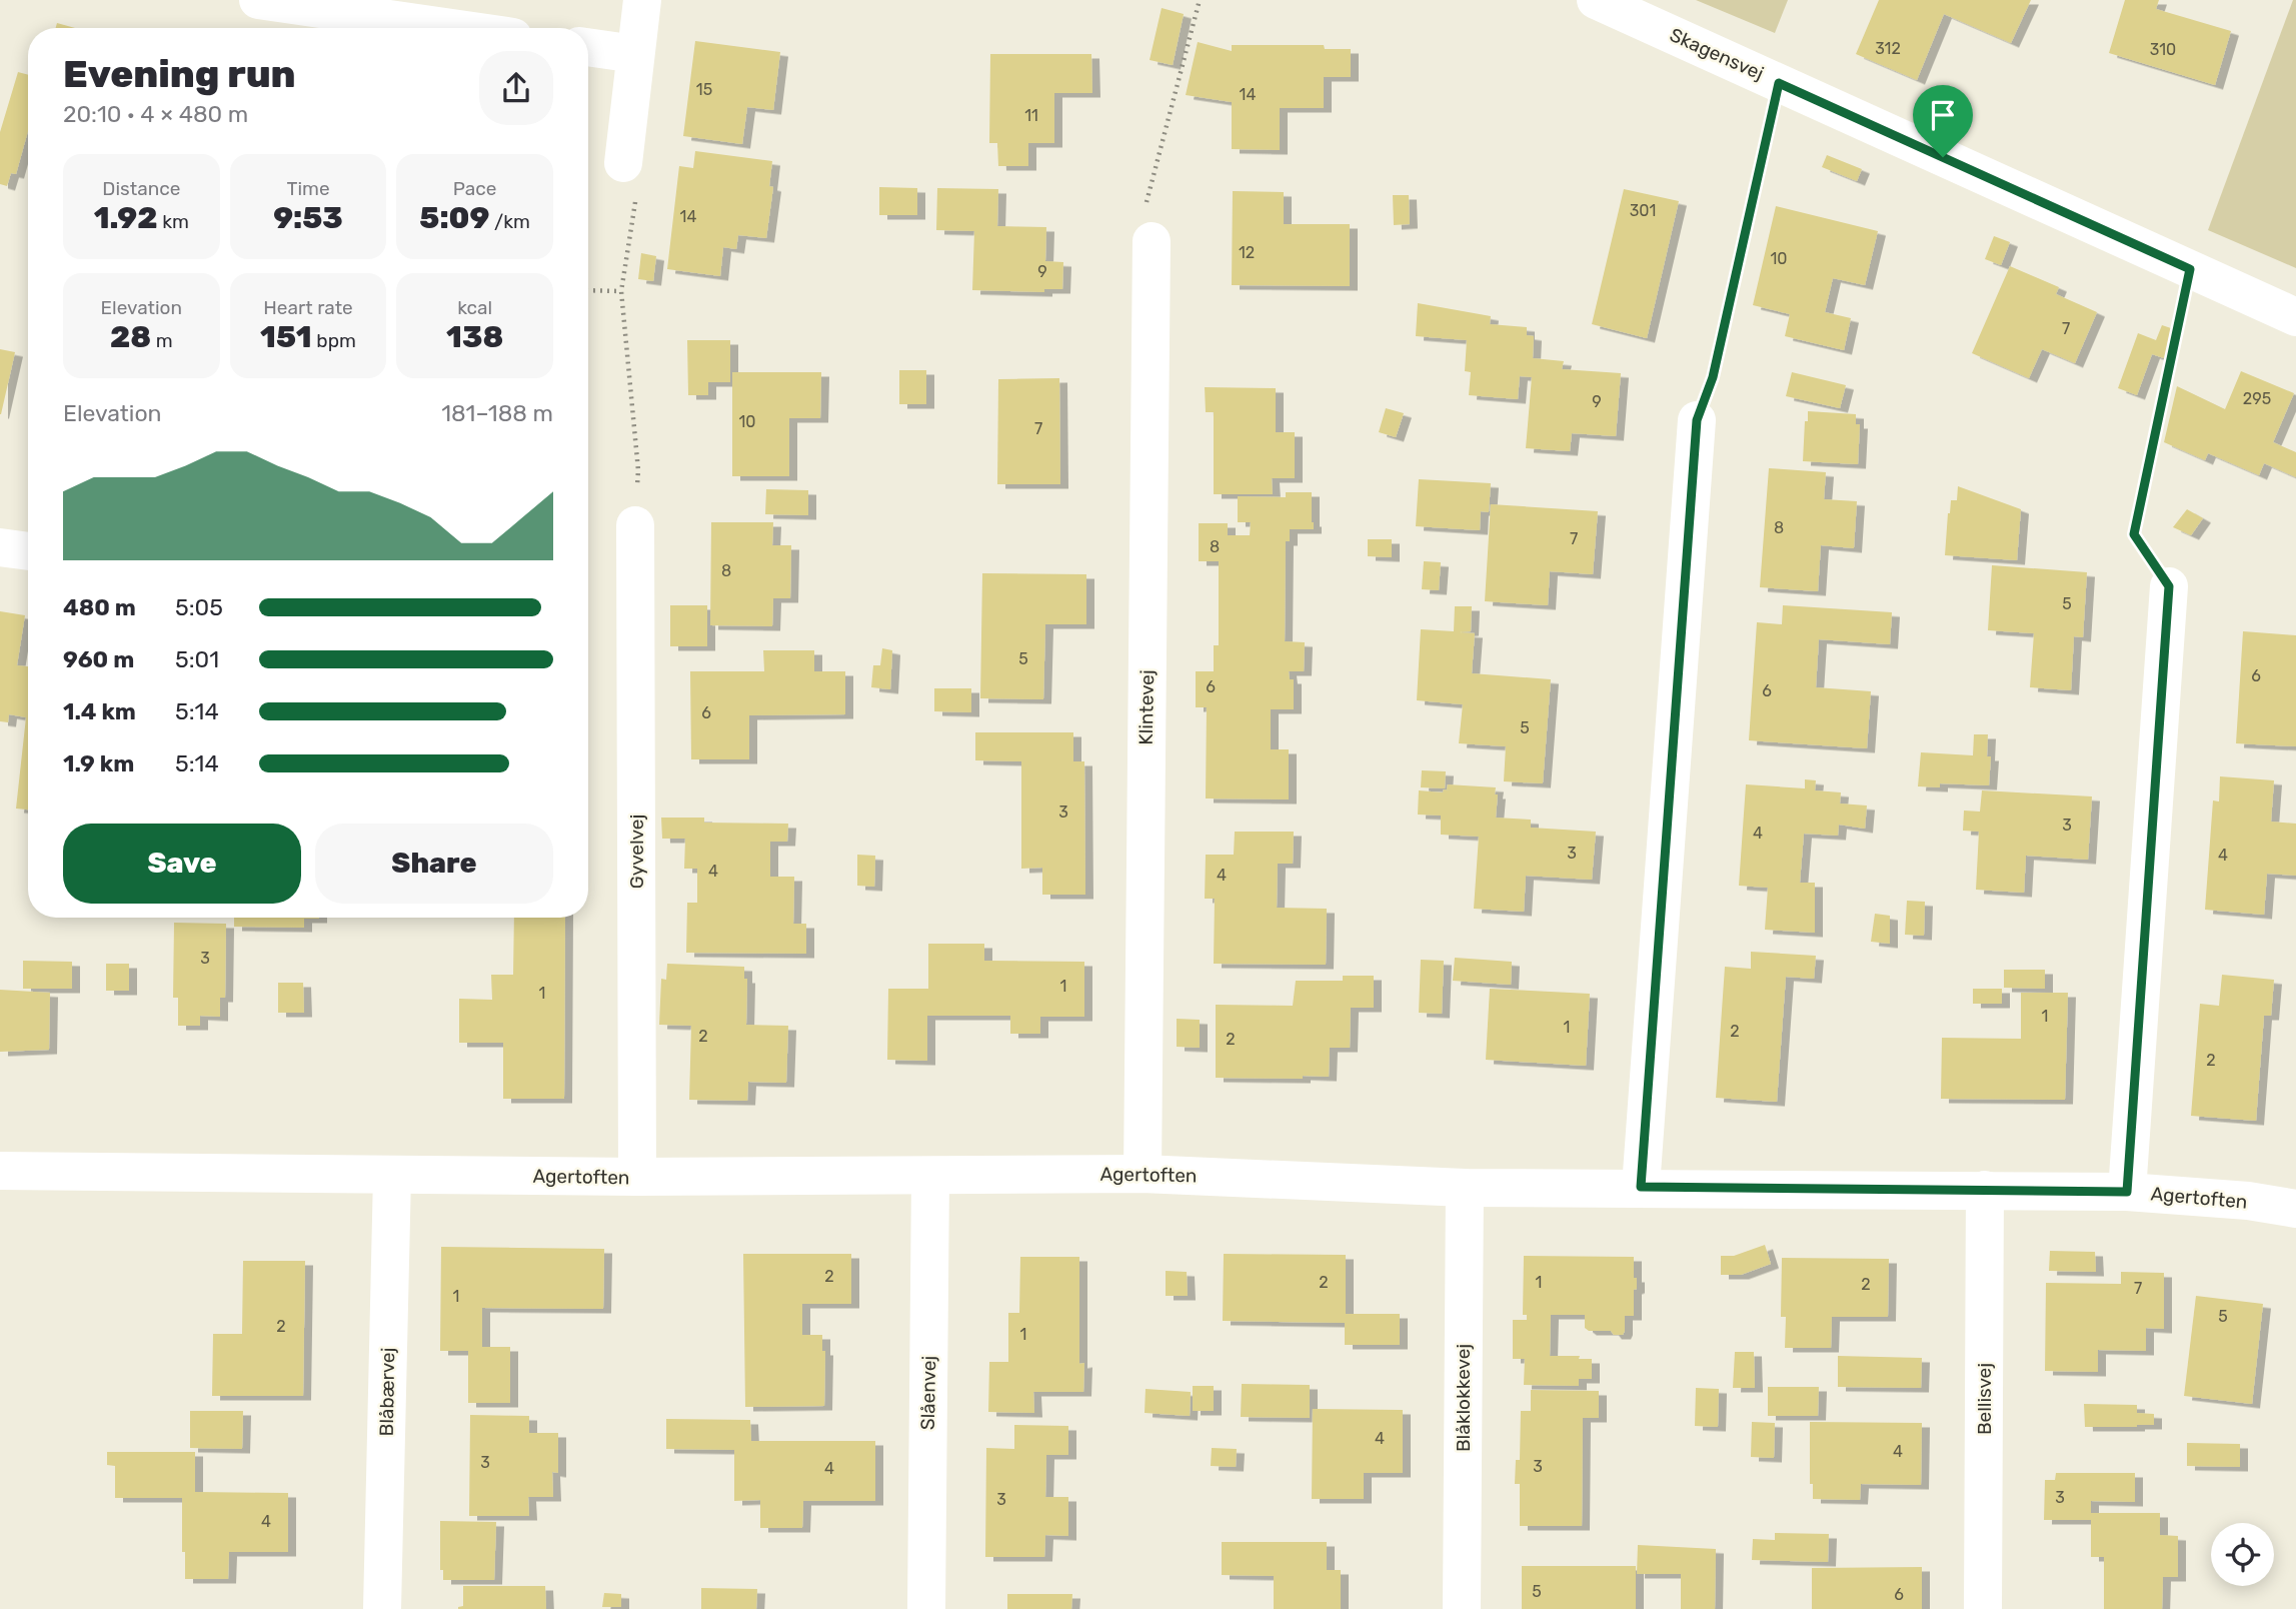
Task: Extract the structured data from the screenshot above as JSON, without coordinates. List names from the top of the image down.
{
  "streets": {
    "street": [
      "Skagensvej",
      "Klintevej",
      "Gyvelvej",
      "Agertoften",
      "Blåbærvej",
      "Slåenvej",
      "Blåklokkevej",
      "Bellisvej"
    ]
  },
  "crossings": [
    ["Klintevej", "Agertoften"],
    ["Gyvelvej", "Agertoften"],
    ["Agertoften", "Blåbærvej"],
    ["Agertoften", "Slåenvej"],
    ["Agertoften", "Blåklokkevej"],
    ["Agertoften", "Bellisvej"]
  ],
  "house_numbers": [
    "312",
    "310",
    "15",
    "14",
    "11",
    "301",
    "14",
    "12",
    "10",
    "9",
    "7",
    "295",
    "9",
    "10",
    "7",
    "8",
    "7",
    "8",
    "8",
    "5",
    "5",
    "6",
    "6",
    "6",
    "6",
    "5",
    "3",
    "3",
    "4",
    "3",
    "4",
    "4",
    "4",
    "3",
    "1",
    "1",
    "1",
    "1",
    "2",
    "2",
    "2",
    "2",
    "2",
    "2",
    "1",
    "2",
    "7",
    "1",
    "5",
    "2",
    "1",
    "4",
    "4",
    "3",
    "3",
    "4",
    "3",
    "3",
    "4",
    "5",
    "6"
  ],
  "page": {
    "heading": ["Evening run", "20:10 · 4 × 480 m"],
    "stats": [
      ["Distance", "1.92 km"],
      ["Time", "9:53"],
      ["Pace", "5:09 /km"],
      ["Elevation", "28 m"],
      ["Heart rate", "151 bpm"],
      ["kcal", "138"]
    ],
    "chart": ["Elevation", "181–188 m"],
    "list": [
      {
        "name": "480 m",
        "note": "5:05"
      },
      {
        "name": "960 m",
        "note": "5:01"
      },
      {
        "name": "1.4 km",
        "note": "5:14"
      },
      {
        "name": "1.9 km",
        "note": "5:14"
      }
    ],
    "buttons": ["Save", "Share"]
  }
}
